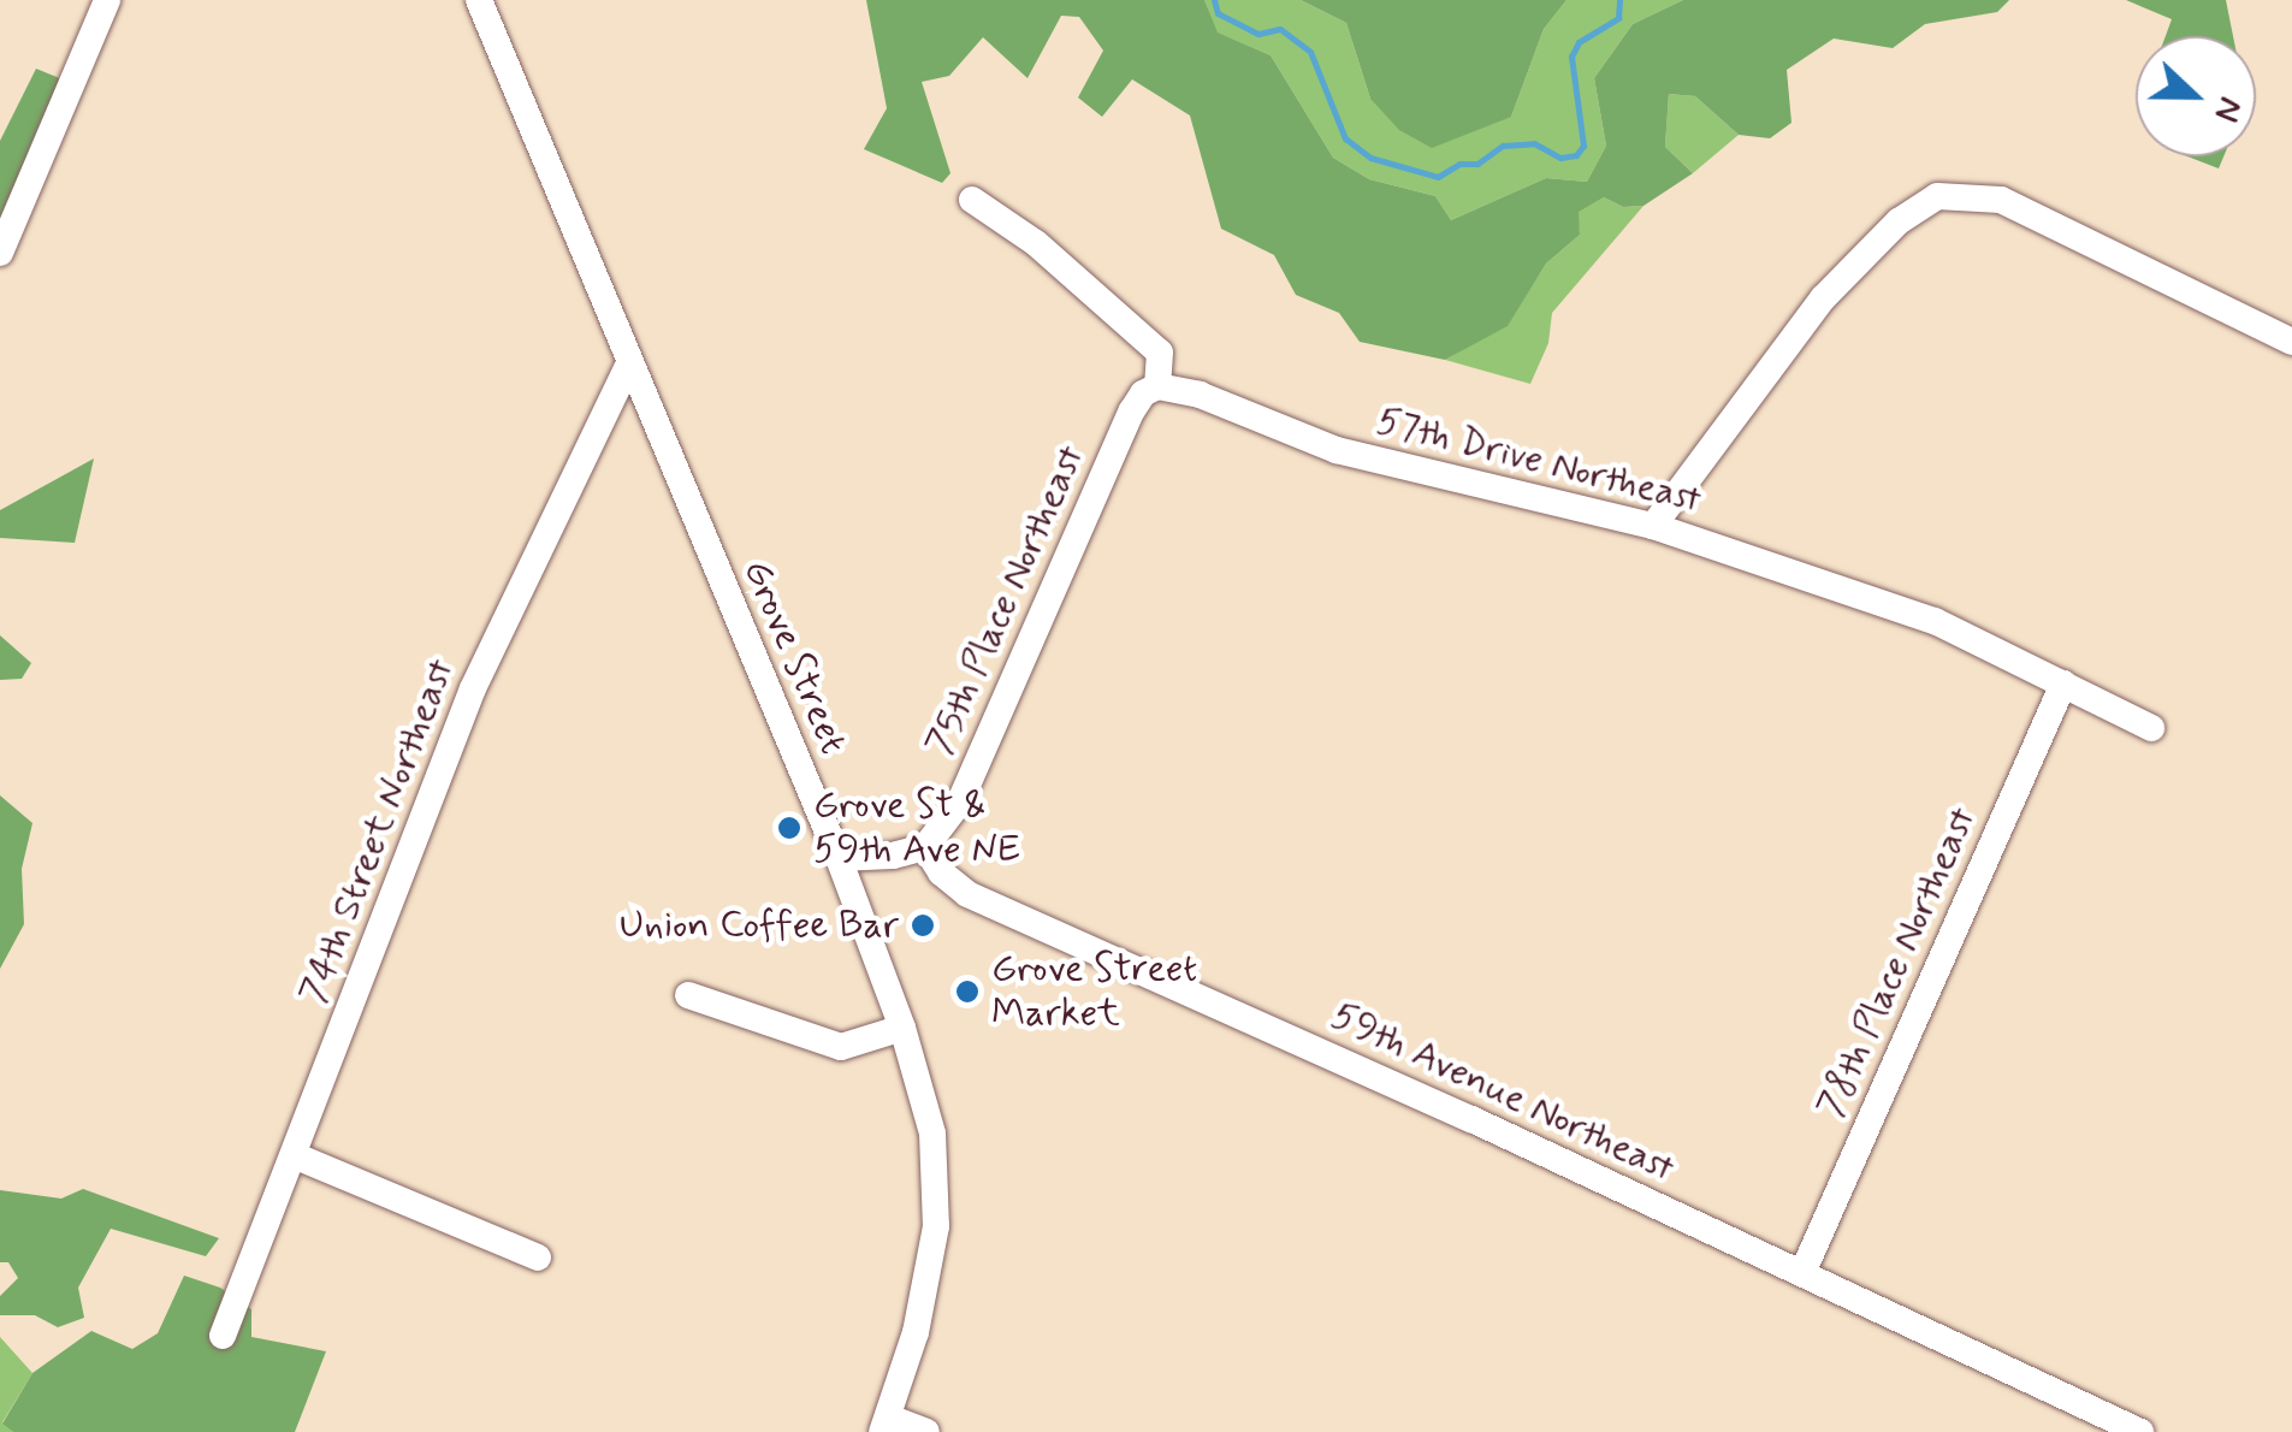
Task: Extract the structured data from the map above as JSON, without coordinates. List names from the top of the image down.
{
  "streets": {
    "street": [
      "57th Drive Northeast",
      "75th Place Northeast",
      "Grove Street",
      "74th Street Northeast",
      "78th Place Northeast",
      "59th Avenue Northeast"
    ]
  },
  "crossings": [
    ["57th Drive Northeast", "75th Place Northeast"],
    ["57th Drive Northeast", "78th Place Northeast"],
    ["75th Place Northeast", "59th Avenue Northeast"],
    ["Grove Street", "74th Street Northeast"],
    ["78th Place Northeast", "59th Avenue Northeast"]
  ],
  "places": ["Grove St & 59th Ave NE", "Union Coffee Bar", "Grove Street Market"],
  "north": "right"
}
